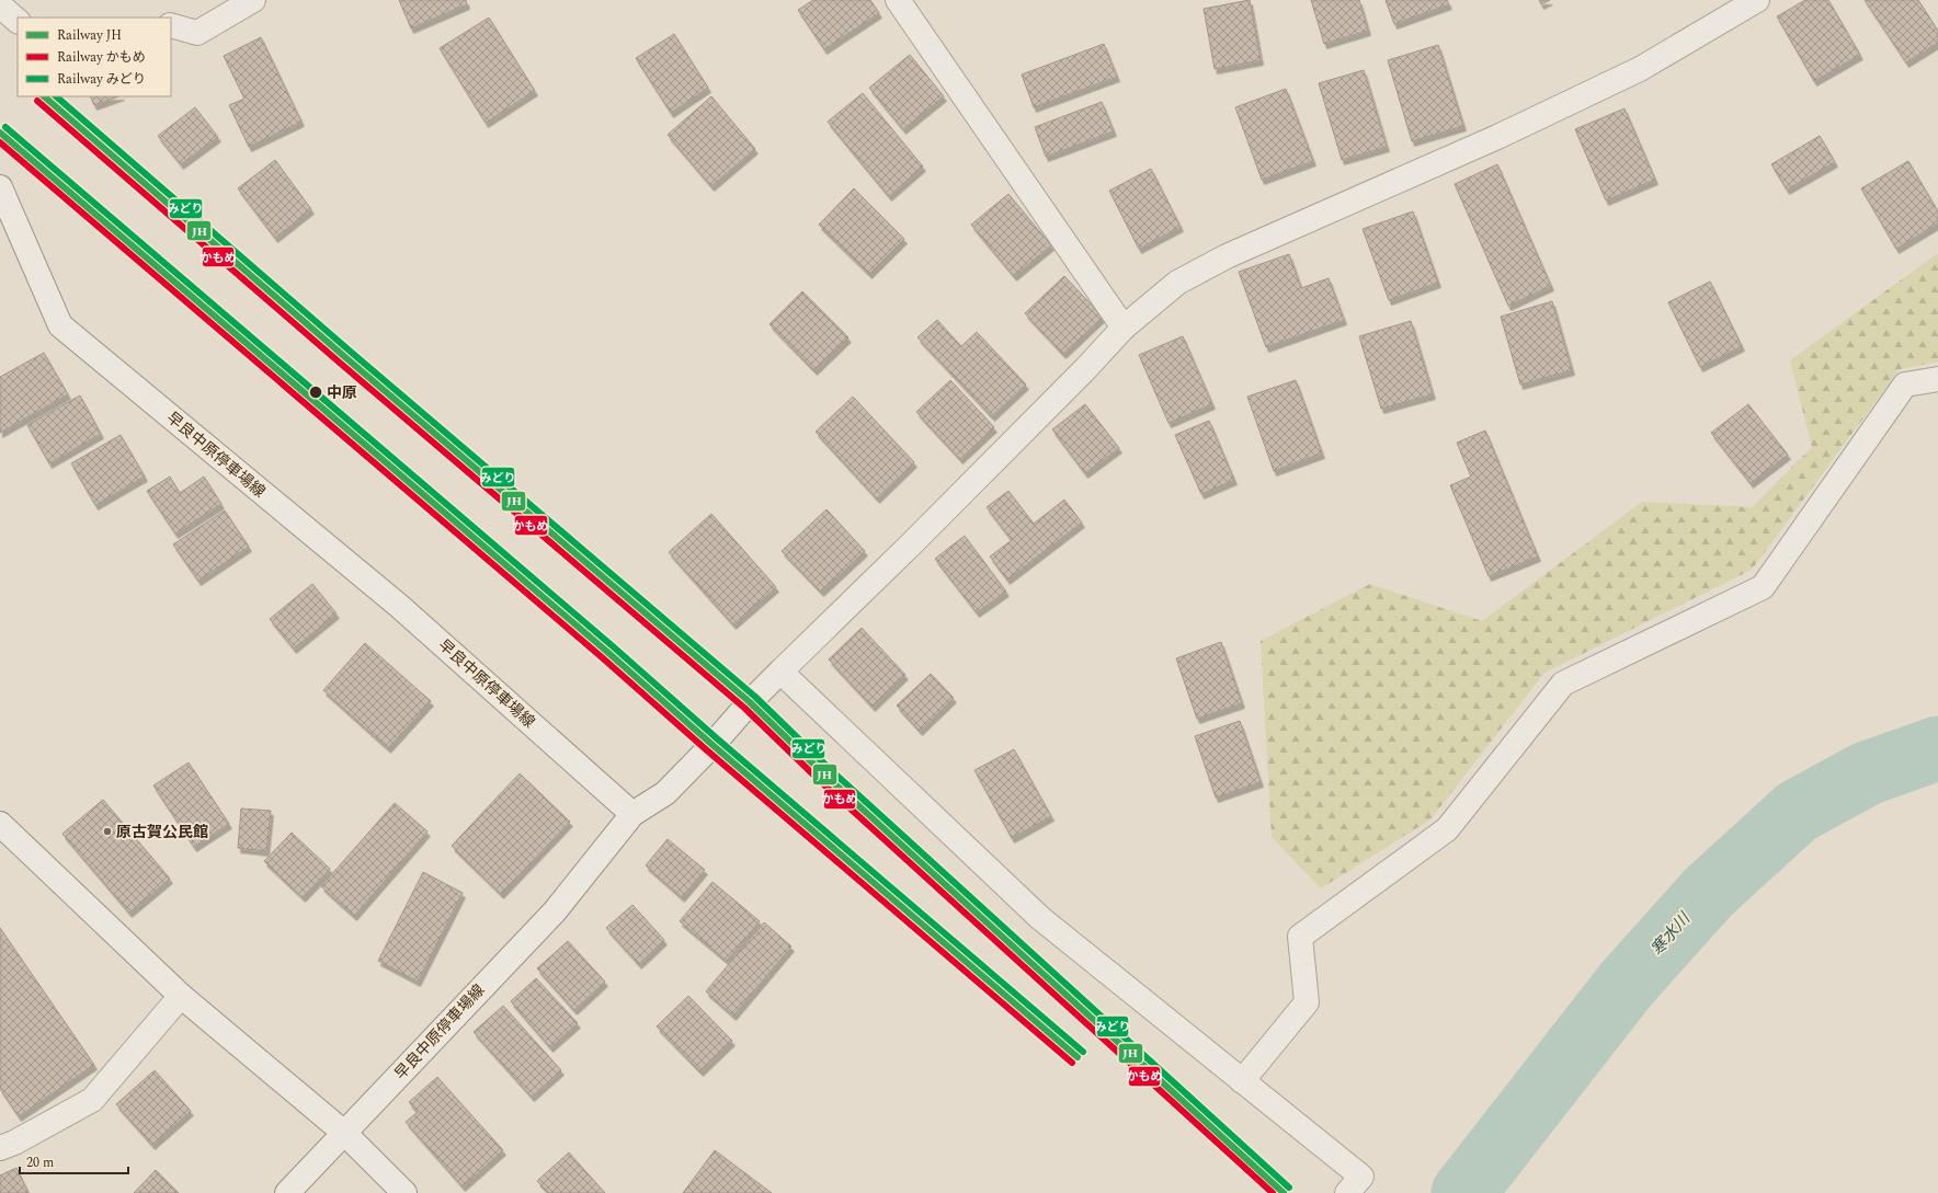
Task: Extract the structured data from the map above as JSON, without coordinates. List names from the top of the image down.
{
  "streets": {
    "street": ["早良中原停車場線"]
  },
  "water": ["寒水川"],
  "places": ["中原", "原古賀公民館"],
  "lines": ["rail line JH", "rail line みどり", "rail line かもめ"],
  "legend": ["Railway JH", "Railway かもめ", "Railway みどり"],
  "scale_bar": "20 m"
}
